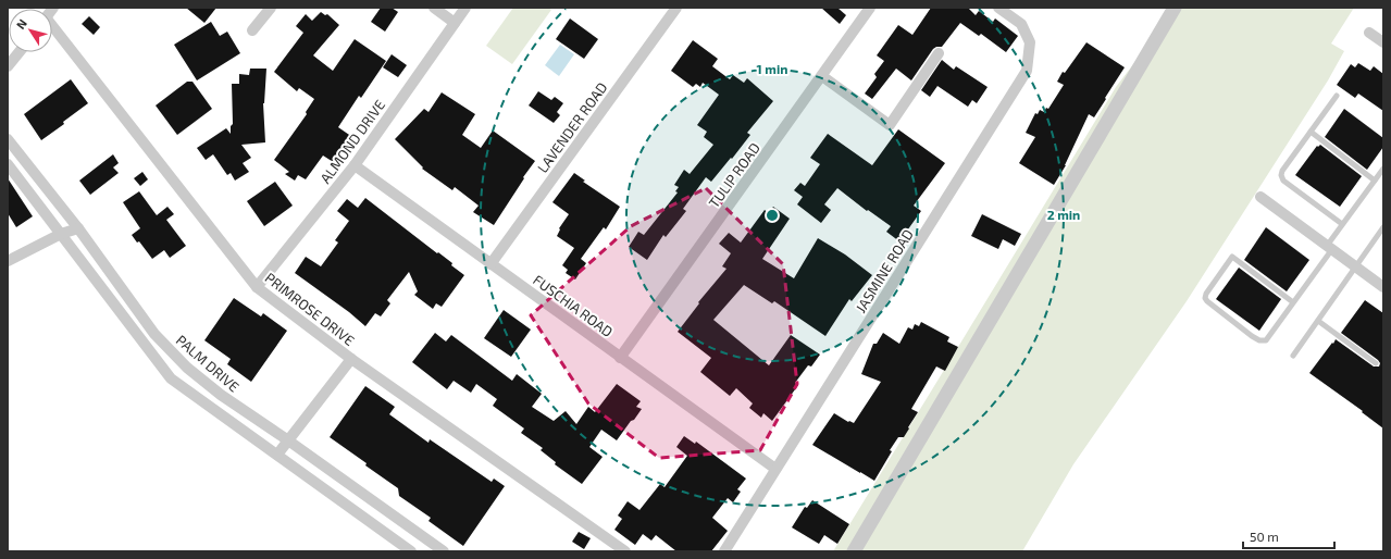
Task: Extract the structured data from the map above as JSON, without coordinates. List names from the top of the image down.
{
  "streets": {
    "street": [
      "LAVENDER ROAD",
      "ALMOND DRIVE",
      "TULIP ROAD",
      "JASMINE ROAD",
      "FUSCHIA ROAD",
      "PRIMROSE DRIVE",
      "PALM DRIVE"
    ]
  },
  "crossings": [
    ["LAVENDER ROAD", "FUSCHIA ROAD"],
    ["ALMOND DRIVE", "FUSCHIA ROAD"],
    ["ALMOND DRIVE", "PRIMROSE DRIVE"],
    ["TULIP ROAD", "FUSCHIA ROAD"],
    ["JASMINE ROAD", "FUSCHIA ROAD"]
  ],
  "scale_bar": "50 m",
  "north": "top left",
  "rings": ["1 min", "2 min"]
}
